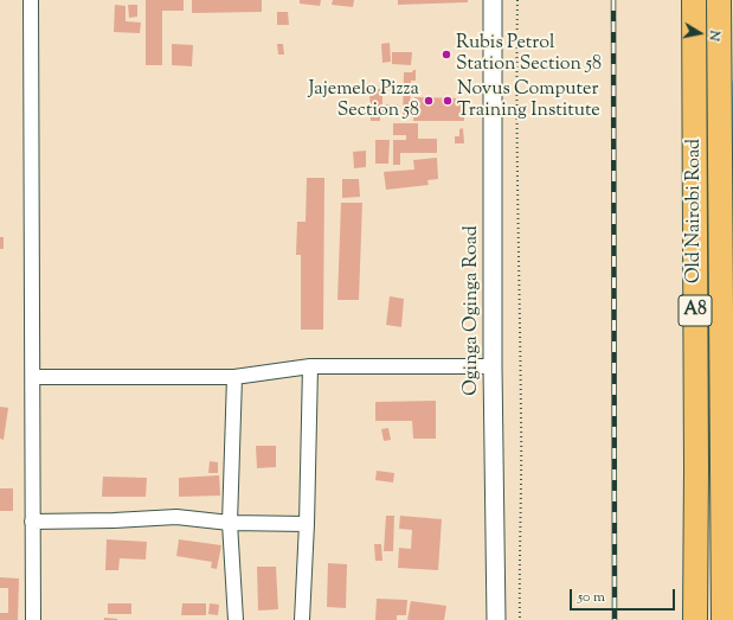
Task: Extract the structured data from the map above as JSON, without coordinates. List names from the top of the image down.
{
  "streets": {
    "highway": ["Old Nairobi Road", "A8"],
    "street": ["Oginga Oginga Road"]
  },
  "places": ["Rubis Petrol Station Section 58", "Jajemelo Pizza Section 58", "Novus Computer Training Institute"],
  "scale_bar": "50 m",
  "north": "right"
}
